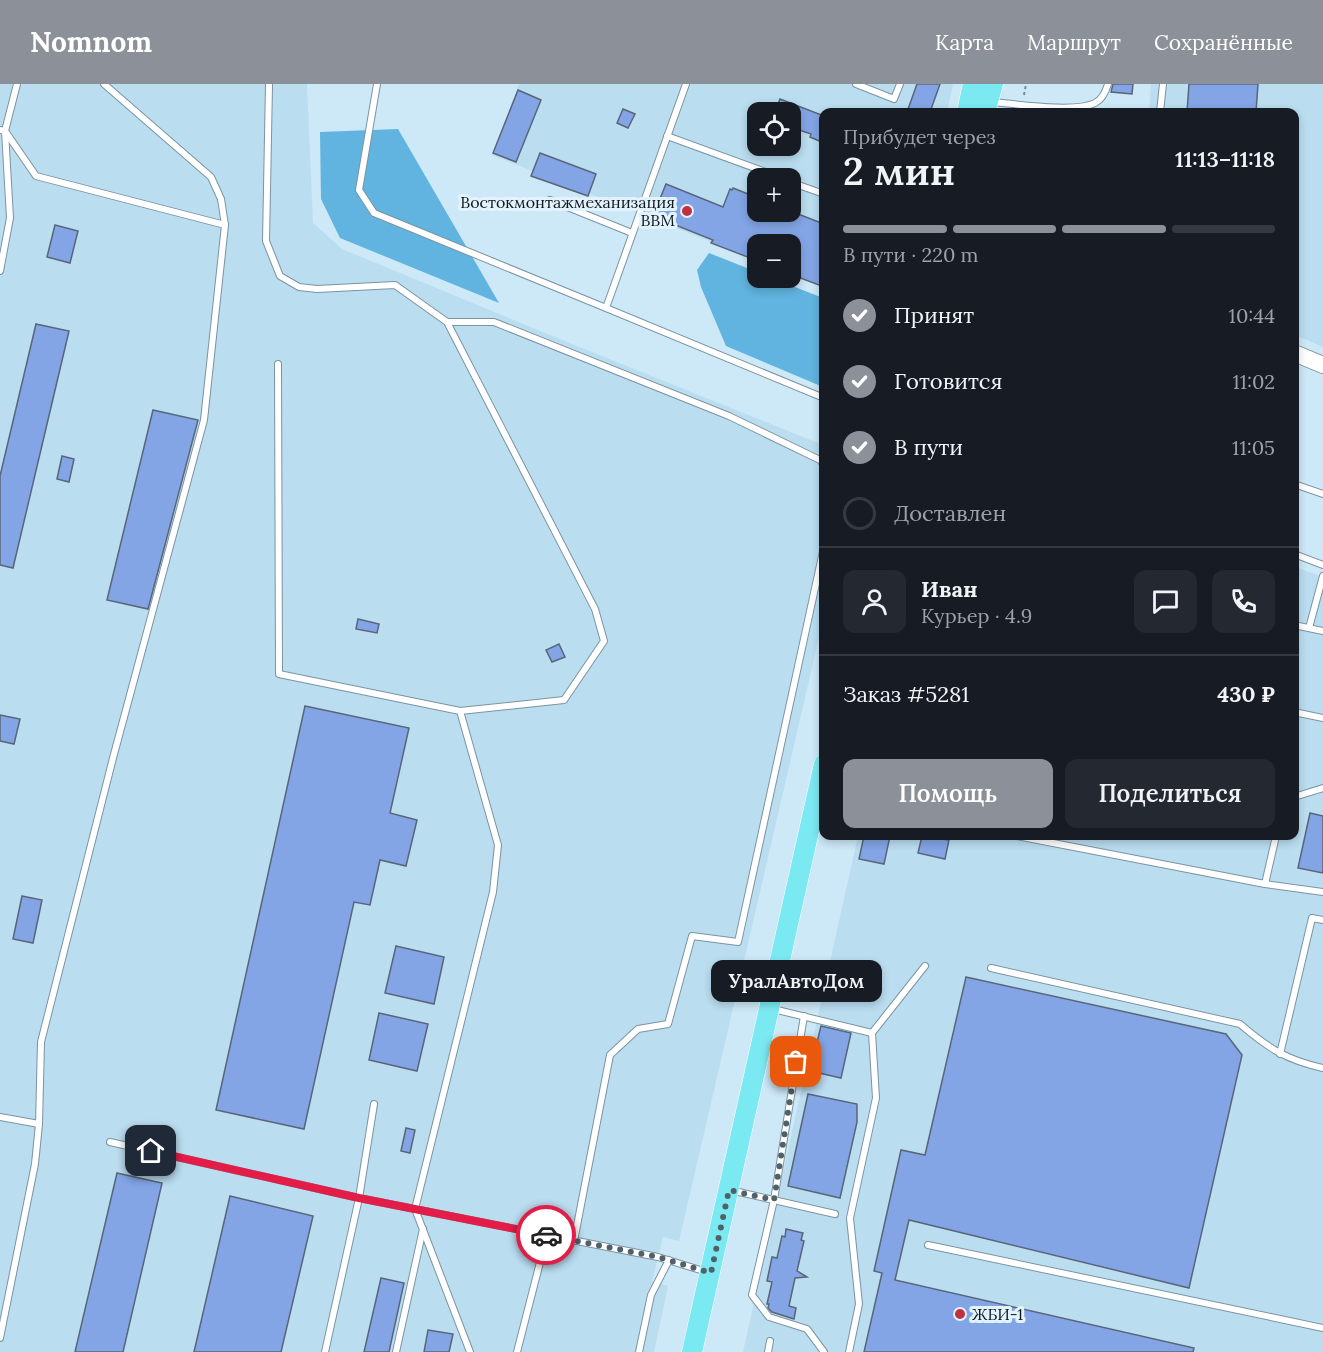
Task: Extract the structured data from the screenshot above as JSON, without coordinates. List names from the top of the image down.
{
  "places": ["Востокмонтажмеханизация ВВМ", "УралАвтоДом", "ЖБИ-1"],
  "page": {
    "header": "Nomnom",
    "nav": ["Карта", "Маршрут", "Сохранённые"],
    "map_buttons": ["+", "−"],
    "heading": ["2 мин", "Прибудет через", "11:13–11:18"],
    "panel": [
      "Иван",
      "Курьер · 4.9",
      "Заказ #5281",
      "430 ₽"
    ],
    "bar": "В пути · 220 m",
    "list": [
      ["Принят", "10:44"],
      ["Готовится", "11:02"],
      ["В пути", "11:05"],
      "Доставлен"
    ],
    "buttons": ["Помощь", "Поделиться"],
    "bubble": "УралАвтоДом"
  }
}
